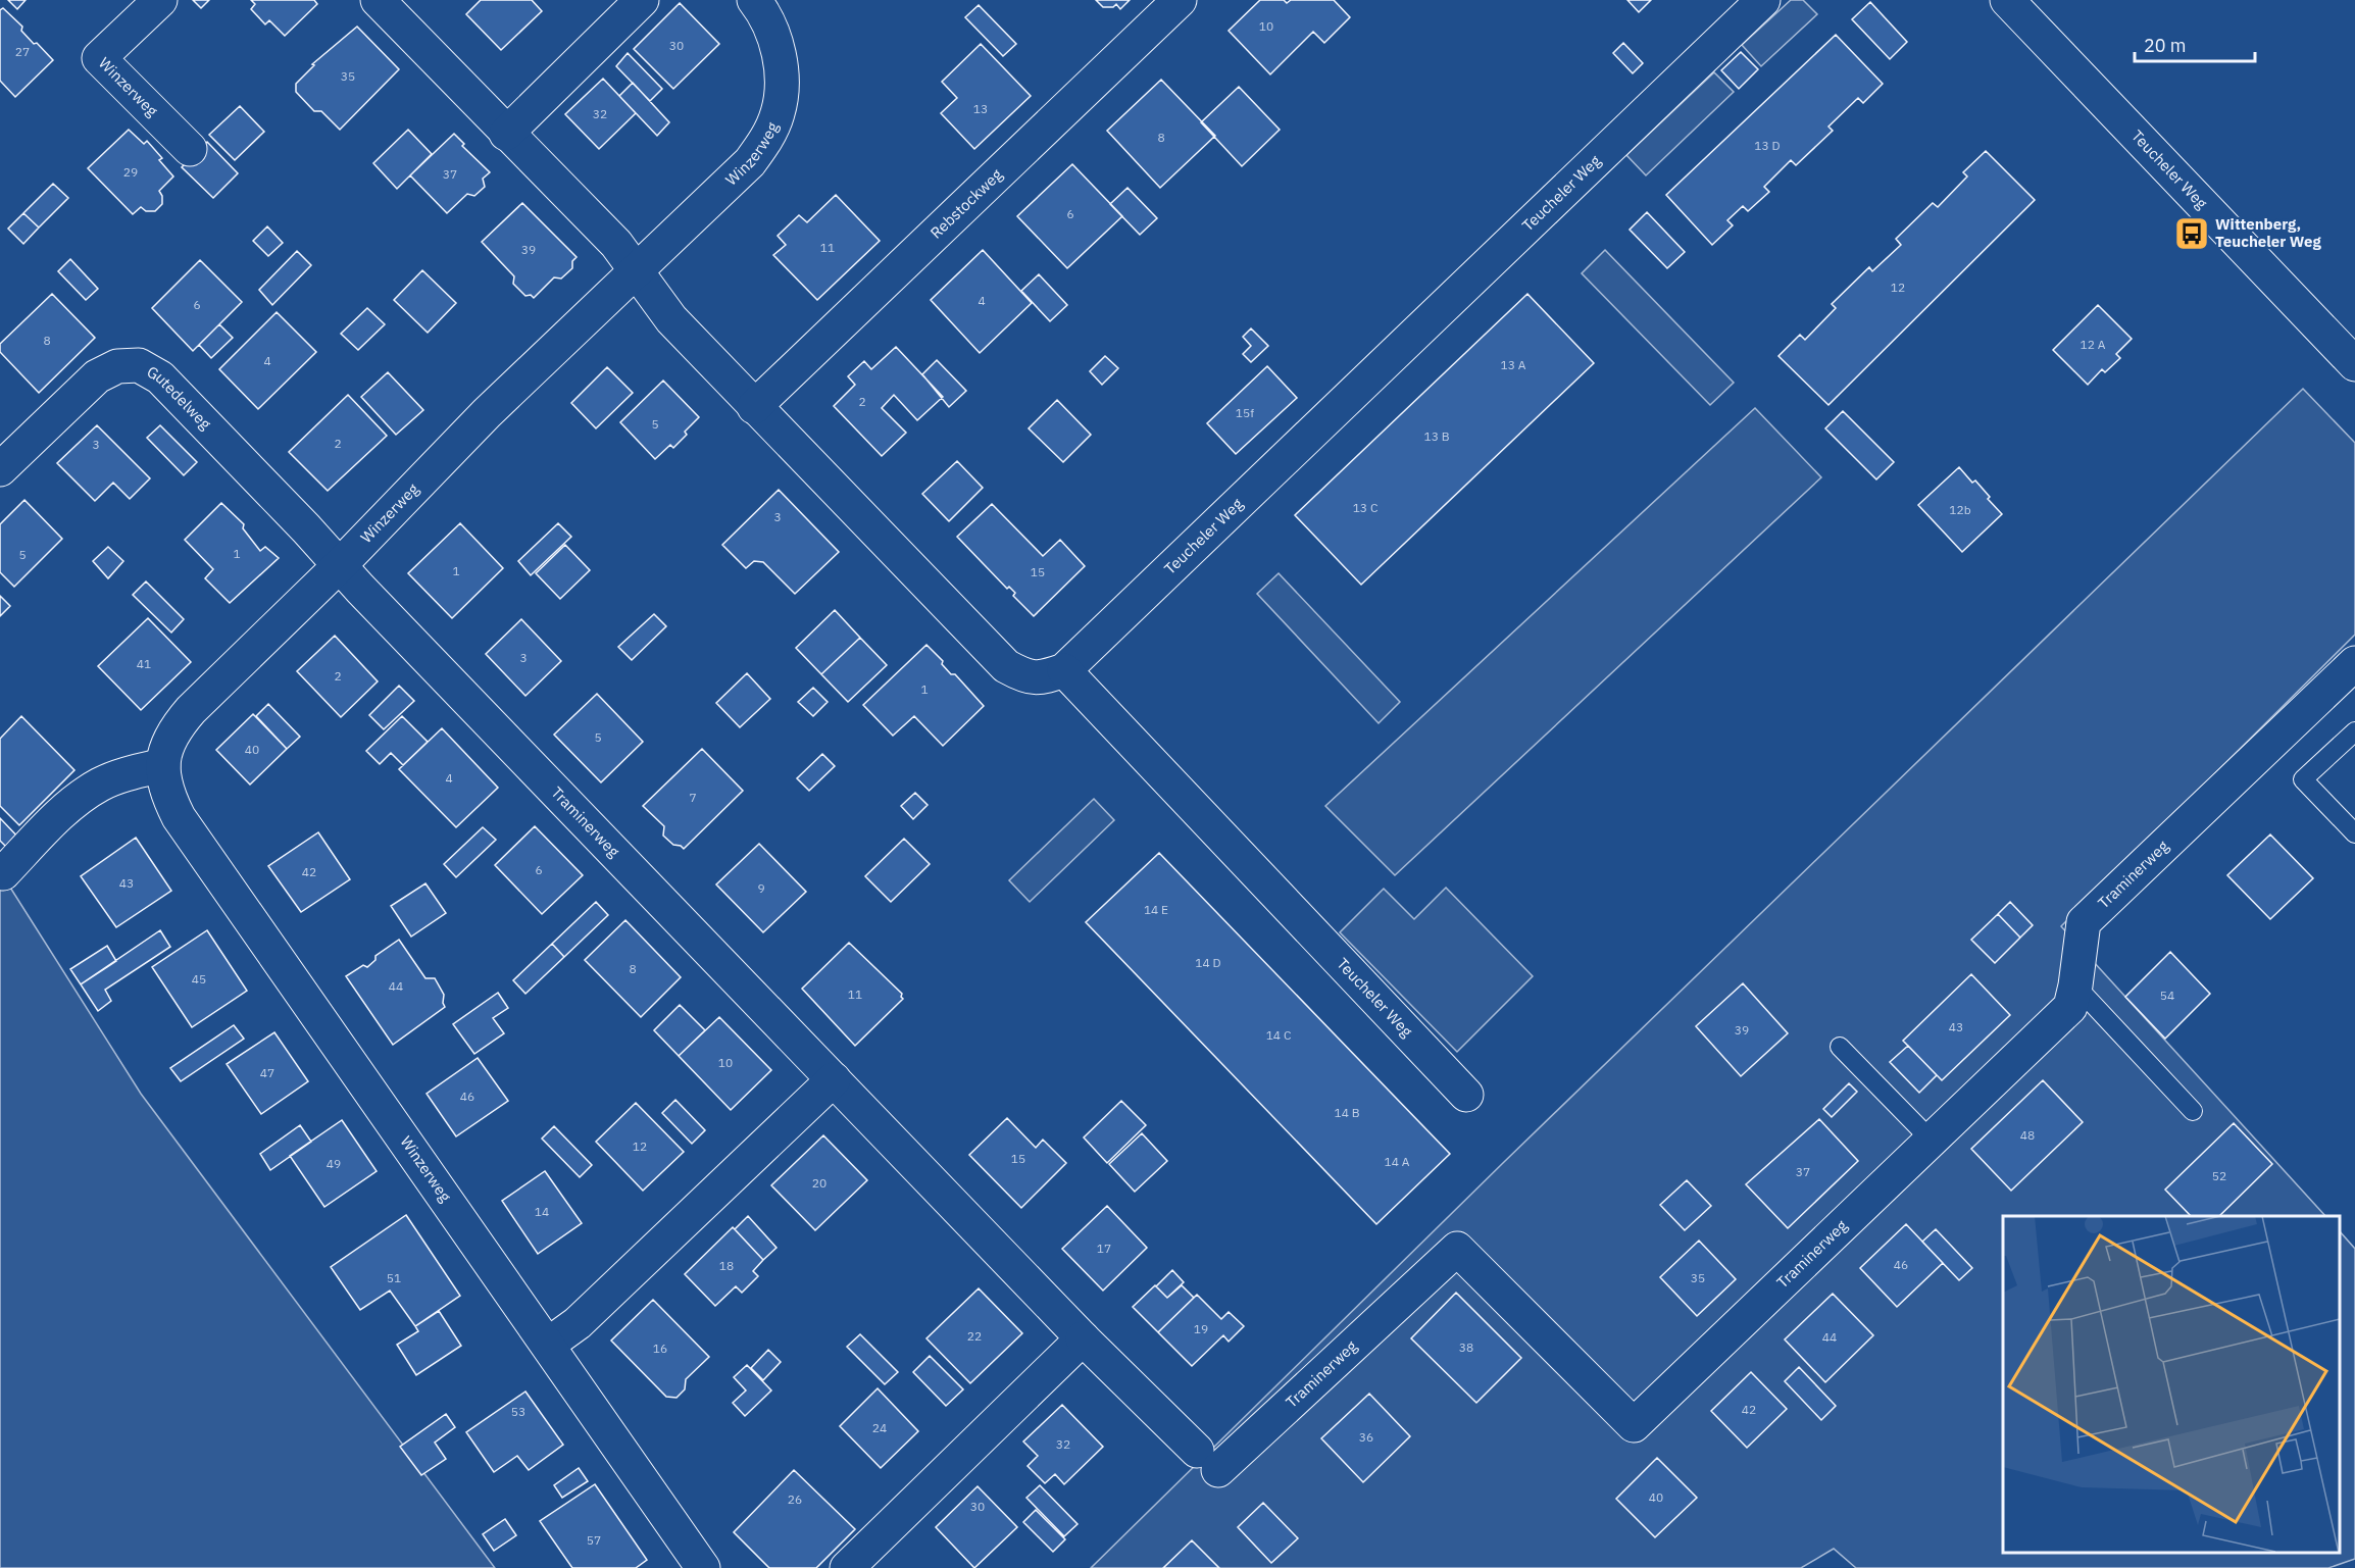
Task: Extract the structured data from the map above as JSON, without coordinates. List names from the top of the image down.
{
  "streets": {
    "street": [
      "Winzerweg",
      "Teucheler Weg",
      "Rebstockweg",
      "Gutedelweg",
      "Traminerweg"
    ]
  },
  "crossings": [
    ["Winzerweg", "Gutedelweg"],
    ["Winzerweg", "Traminerweg"],
    ["Gutedelweg", "Traminerweg"]
  ],
  "places": {
    "bus stop": ["Wittenberg, Teucheler Weg"]
  },
  "house_numbers": [
    "10",
    "30",
    "27",
    "35",
    "13",
    "32",
    "8",
    "13 D",
    "29",
    "37",
    "6",
    "11",
    "39",
    "12",
    "4",
    "6",
    "8",
    "12 A",
    "4",
    "13 A",
    "2",
    "15f",
    "5",
    "13 B",
    "2",
    "3",
    "13 C",
    "12b",
    "3",
    "1",
    "5",
    "1",
    "15",
    "3",
    "41",
    "2",
    "1",
    "5",
    "40",
    "4",
    "7",
    "6",
    "42",
    "43",
    "9",
    "14 E",
    "14 D",
    "8",
    "45",
    "44",
    "11",
    "54",
    "43",
    "39",
    "14 C",
    "10",
    "47",
    "46",
    "14 B",
    "48",
    "12",
    "15",
    "14 A",
    "49",
    "37",
    "52",
    "20",
    "14",
    "17",
    "46",
    "18",
    "51",
    "35",
    "19",
    "22",
    "44",
    "38",
    "16",
    "42",
    "53",
    "24",
    "36",
    "32",
    "40",
    "26",
    "30",
    "57"
  ],
  "scale_bar": "20 m"
}
